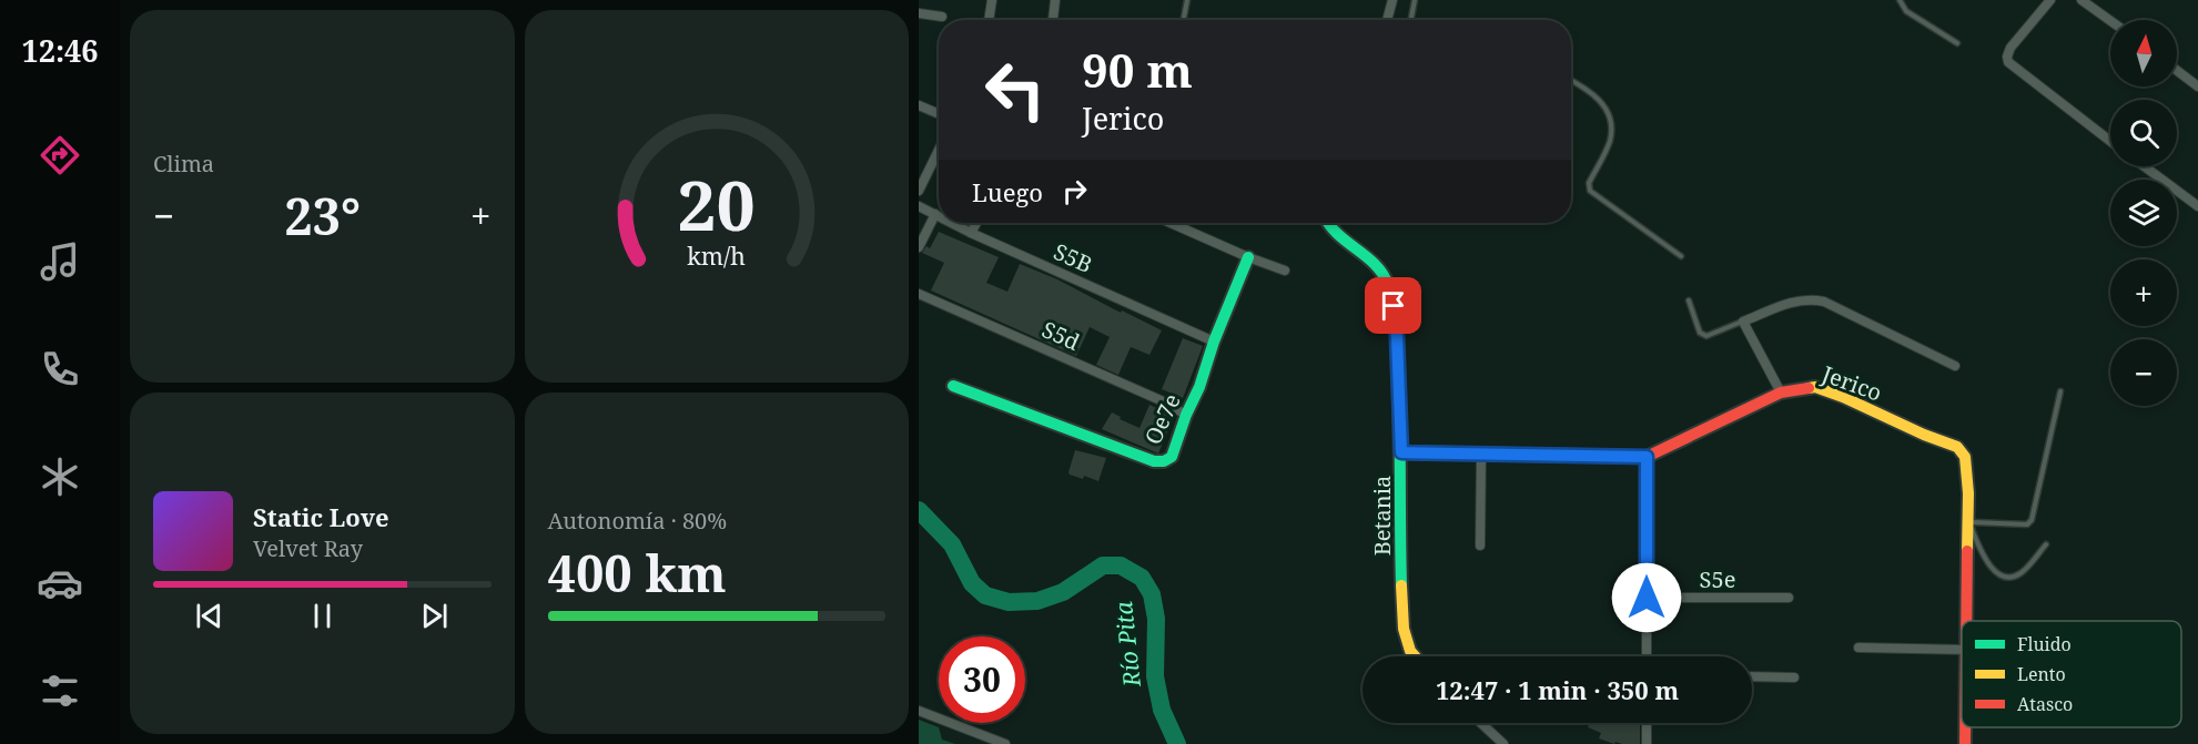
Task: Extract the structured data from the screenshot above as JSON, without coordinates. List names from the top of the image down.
{
  "streets": {
    "street": [
      "S5B",
      "S5d",
      "Jerico",
      "Oe7e",
      "Betania",
      "S5e"
    ]
  },
  "crossings": [
    ["S5B", "Oe7e"],
    ["S5d", "Oe7e"],
    ["Jerico", "Betania"]
  ],
  "water": ["Río Pita"],
  "legend": ["Fluido", "Lento", "Atasco"],
  "north": "top",
  "page": {
    "tabs": "12:46",
    "tile": [
      "Clima",
      ["Autonomía · 80%", "400 km"]
    ],
    "map_buttons": ["+", "−"],
    "turn": ["90 m", "Jerico"],
    "then": "Luego",
    "heat": ["−", "23°", "+"],
    "song": ["Static Love", "Velvet Ray"],
    "limit": "30",
    "trip": "12:47 · 1 min · 350 m",
    "gauge": ["20", "km/h"]
  }
}
